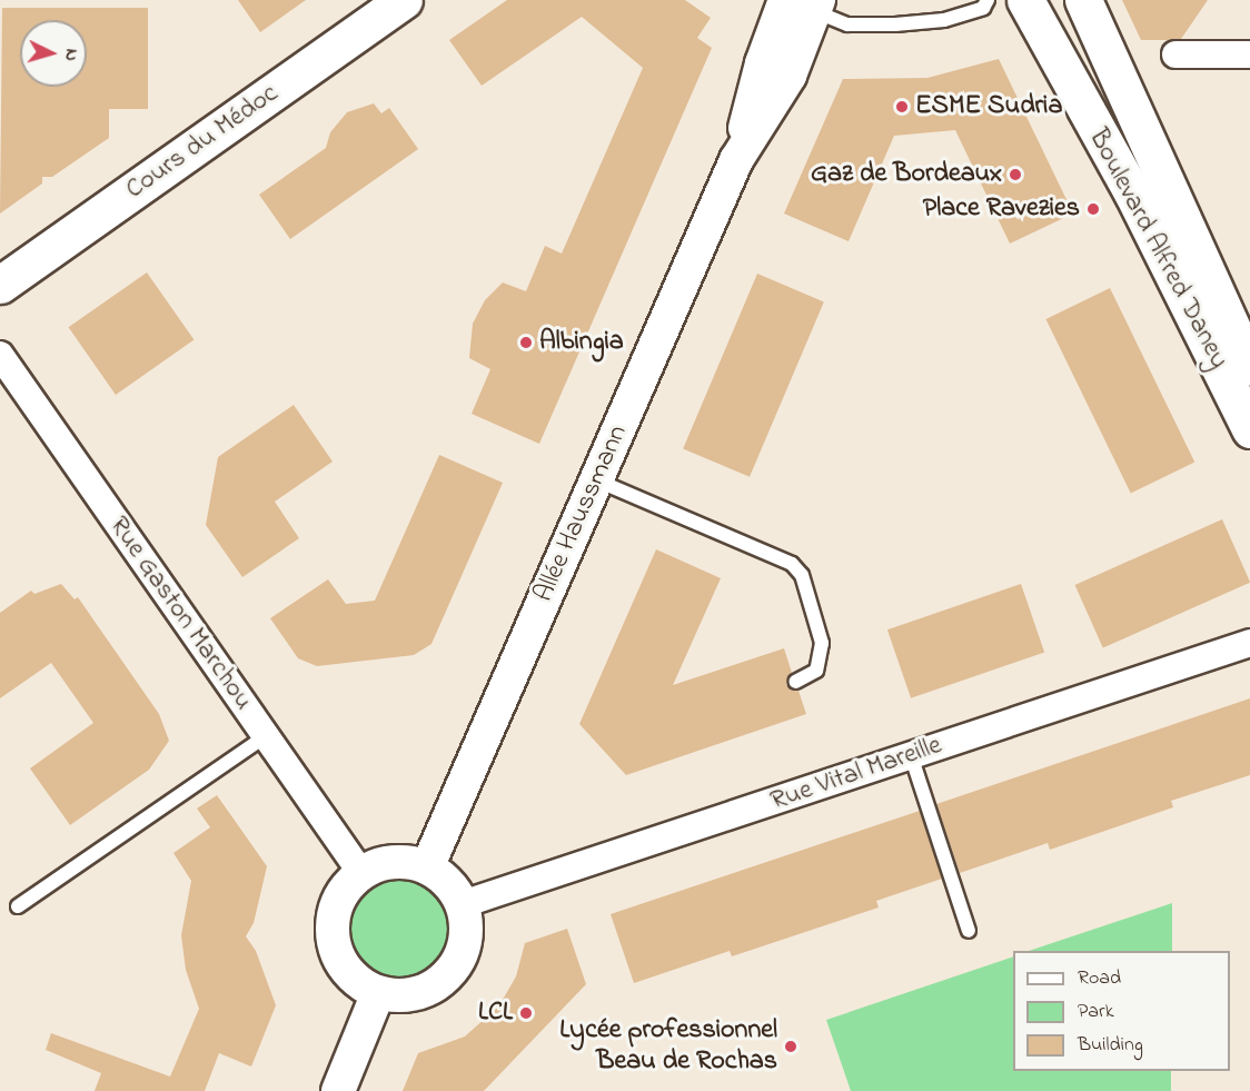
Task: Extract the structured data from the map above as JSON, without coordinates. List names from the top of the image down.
{
  "streets": {
    "main road": ["Cours du Médoc", "Boulevard Alfred Daney"],
    "street": ["Allée Haussmann", "Rue Gaston Marchou", "Rue Vital Mareille"]
  },
  "crossings": [
    ["Allée Haussmann", "Rue Gaston Marchou"],
    ["Allée Haussmann", "Rue Vital Mareille"],
    ["Rue Gaston Marchou", "Rue Vital Mareille"]
  ],
  "places": [
    "ESME Sudria",
    "Gaz de Bordeaux",
    "Place Ravezies",
    "Albingia",
    "LCL",
    "Lycée professionnel Beau de Rochas"
  ],
  "legend": ["Road", "Park", "Building"],
  "north": "right"
}
